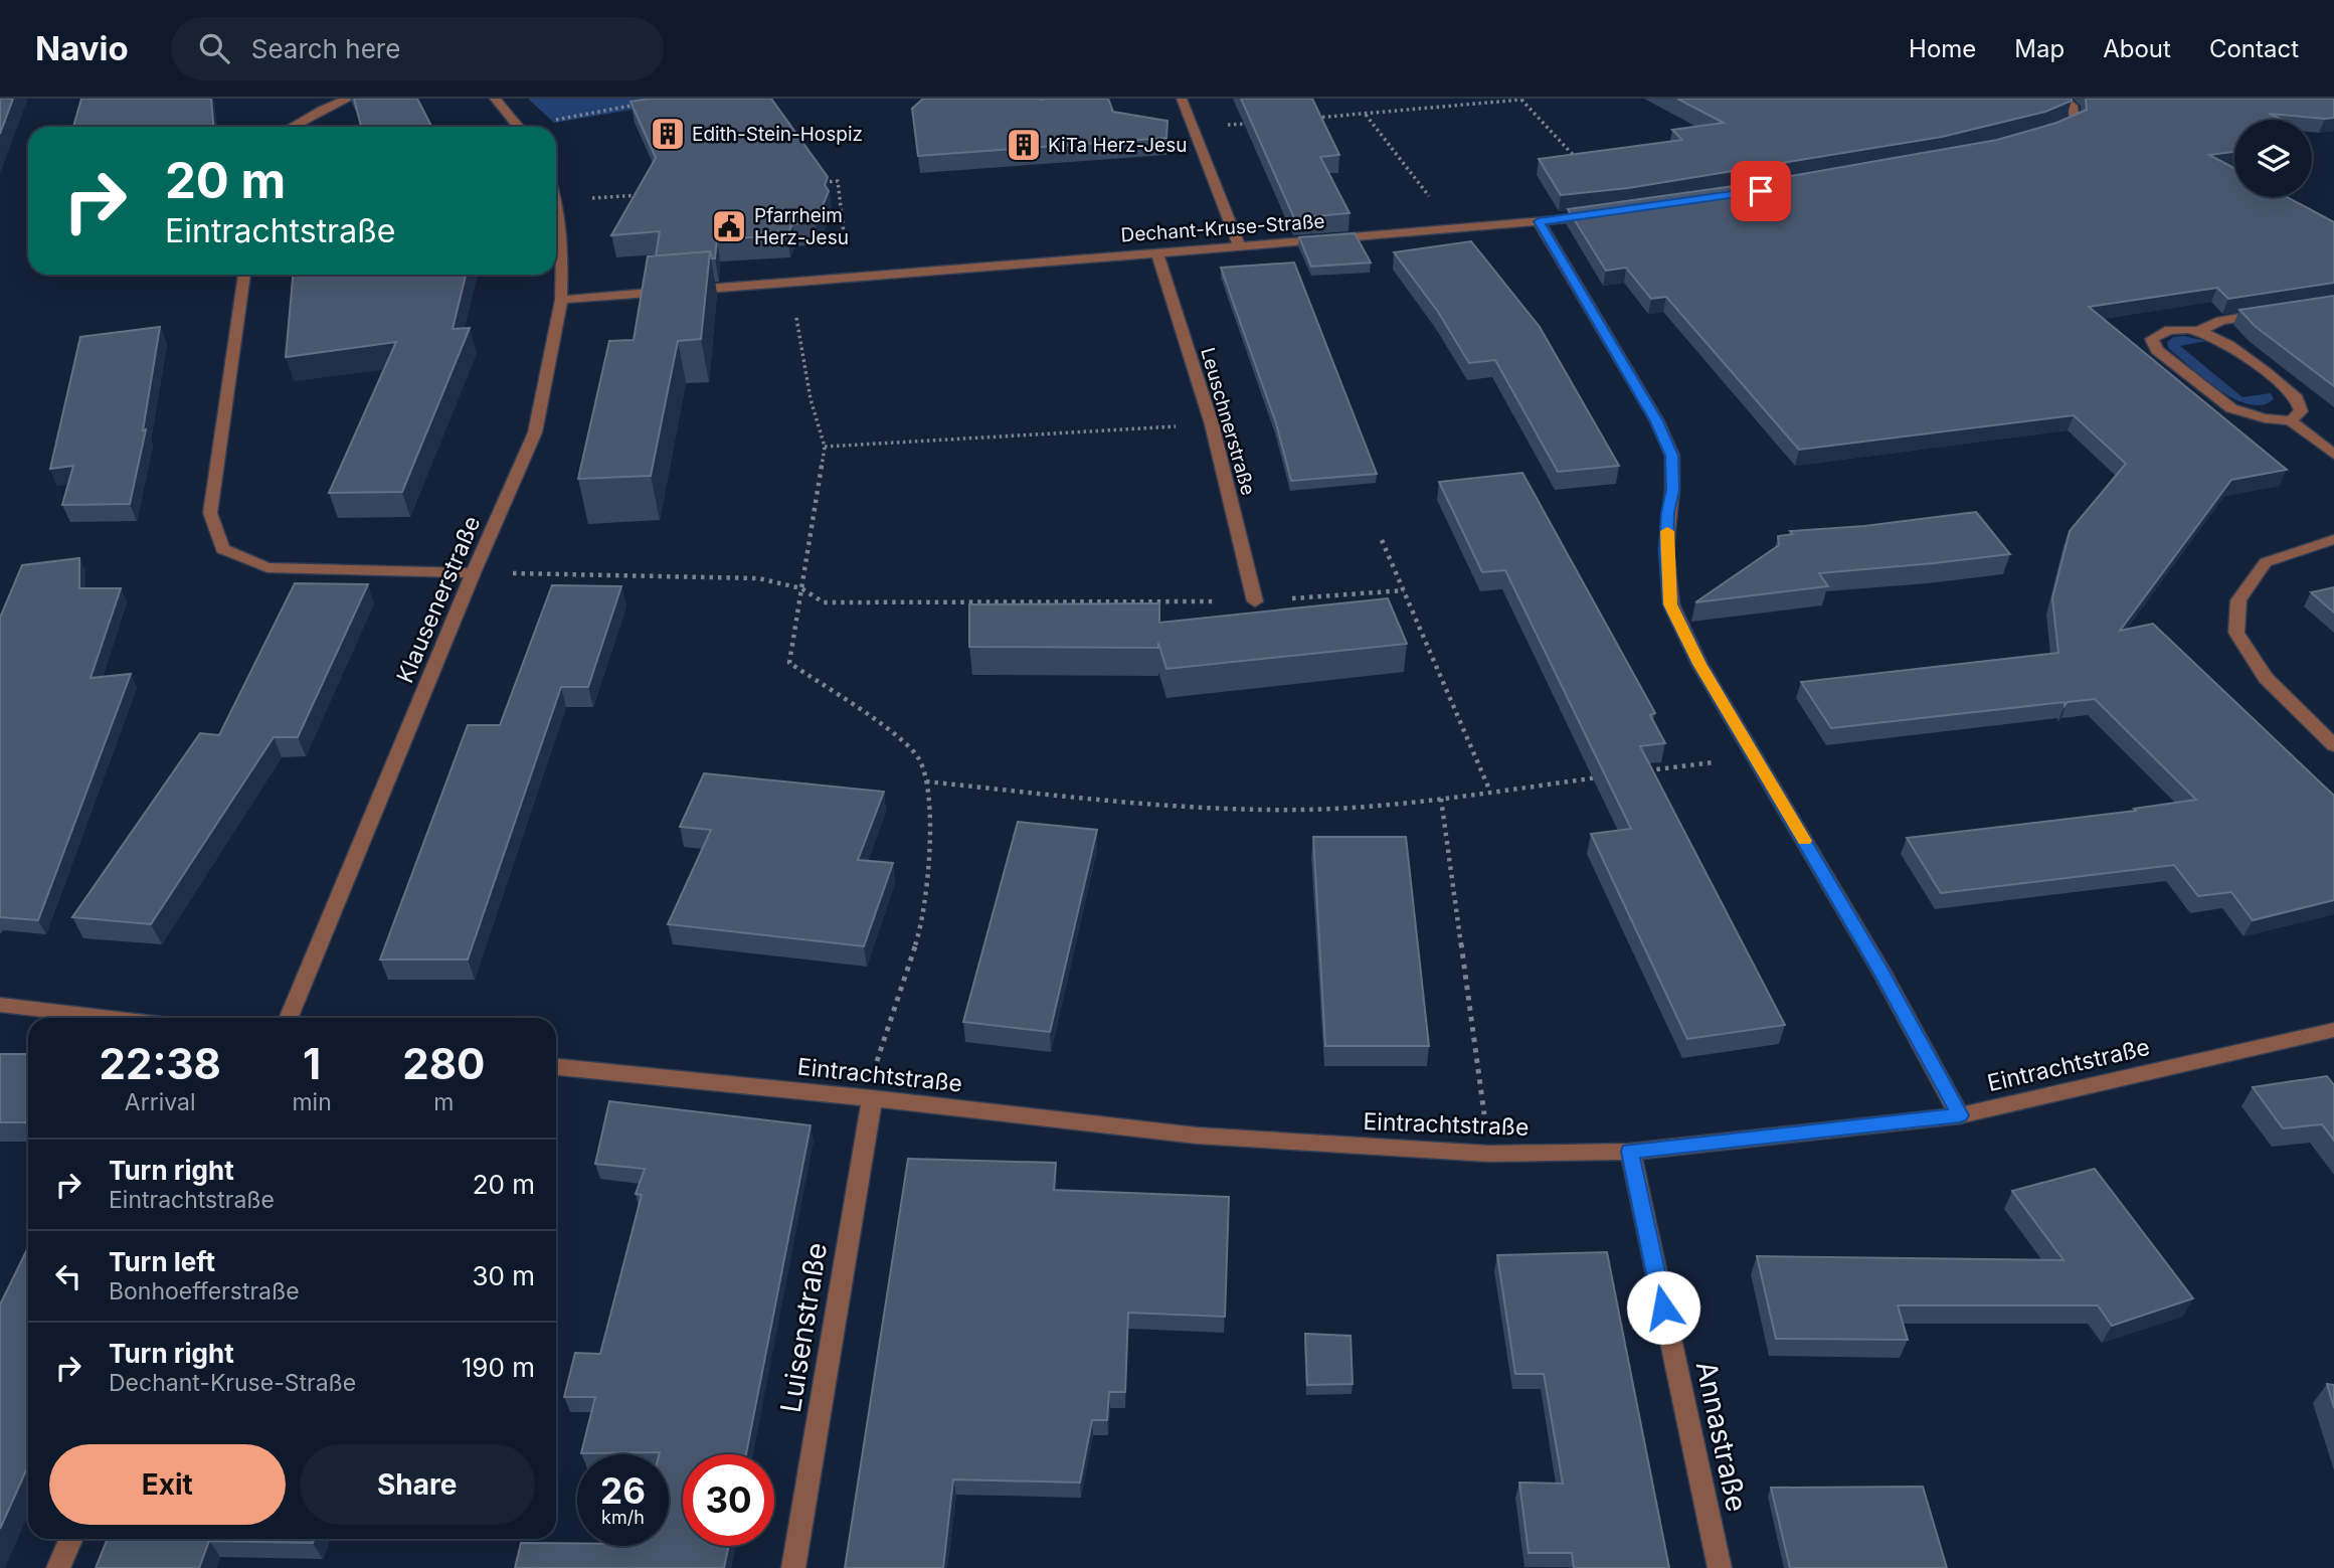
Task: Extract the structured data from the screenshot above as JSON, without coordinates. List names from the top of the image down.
{
  "streets": {
    "street": [
      "Dechant-Kruse-Straße",
      "Leuschnerstraße",
      "Klausenerstraße",
      "Eintrachtstraße",
      "Luisenstraße",
      "Annastraße"
    ]
  },
  "crossings": [
    ["Dechant-Kruse-Straße", "Leuschnerstraße"],
    ["Dechant-Kruse-Straße", "Klausenerstraße"],
    ["Eintrachtstraße", "Luisenstraße"],
    ["Eintrachtstraße", "Annastraße"]
  ],
  "places": {
    "building": ["Edith-Stein-Hospiz", "KiTa Herz-Jesu"],
    "public building": ["Pfarrheim Herz-Jesu"]
  },
  "page": {
    "header": "Navio",
    "search": "Search here",
    "nav": [
      "Home",
      "Map",
      "About",
      "Contact"
    ],
    "turn": ["20 m", "Eintrachtstraße"],
    "eta": [
      "22:38",
      "Arrival",
      "1",
      "min",
      "280",
      "m"
    ],
    "list": [
      {
        "name": "Turn right",
        "note": "Eintrachtstraße",
        "value": "20 m"
      },
      {
        "name": "Turn left",
        "note": "Bonhoefferstraße",
        "value": "30 m"
      },
      {
        "name": "Turn right",
        "note": "Dechant-Kruse-Straße",
        "value": "190 m"
      }
    ],
    "buttons": ["Exit", "Share"],
    "speed": "26 km/h",
    "limit": "30"
  }
}
